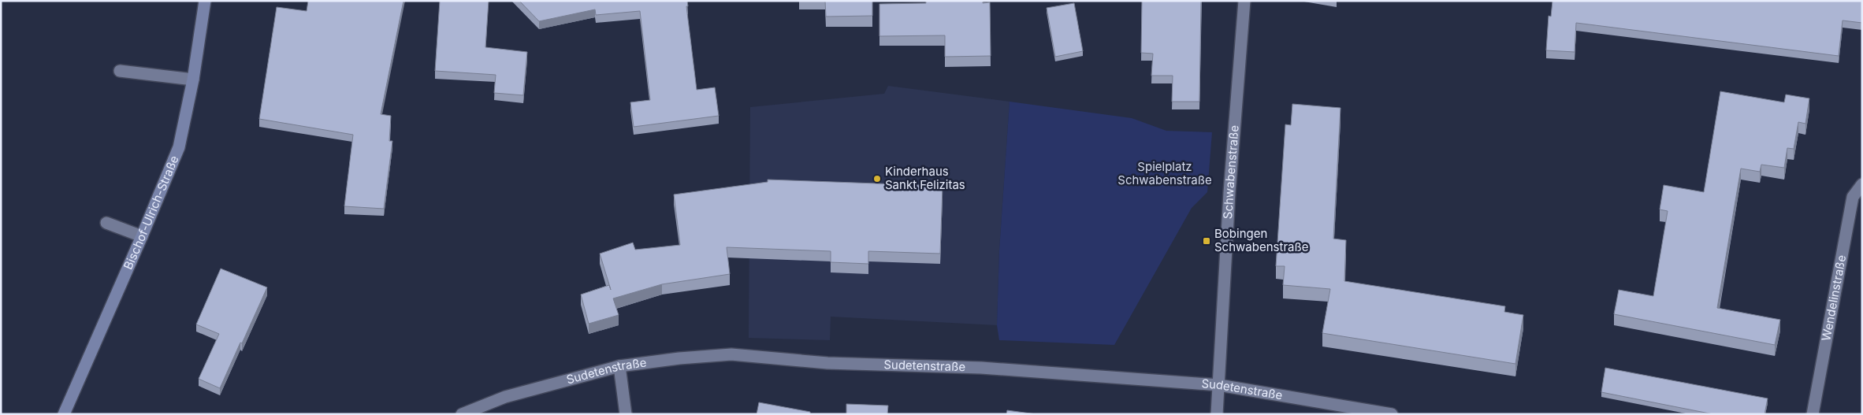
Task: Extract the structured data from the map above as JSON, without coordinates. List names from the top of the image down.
{
  "streets": {
    "street": [
      "Schwabenstraße",
      "Bischof-Ulrich-Straße",
      "Wendelinstraße",
      "Sudetenstraße"
    ]
  },
  "crossings": [
    ["Schwabenstraße", "Sudetenstraße"]
  ],
  "parks": ["Spielplatz Schwabenstraße"],
  "places": {
    "other": ["Kinderhaus Sankt Felizitas"],
    "transit": ["Bobingen Schwabenstraße"]
  }
}
